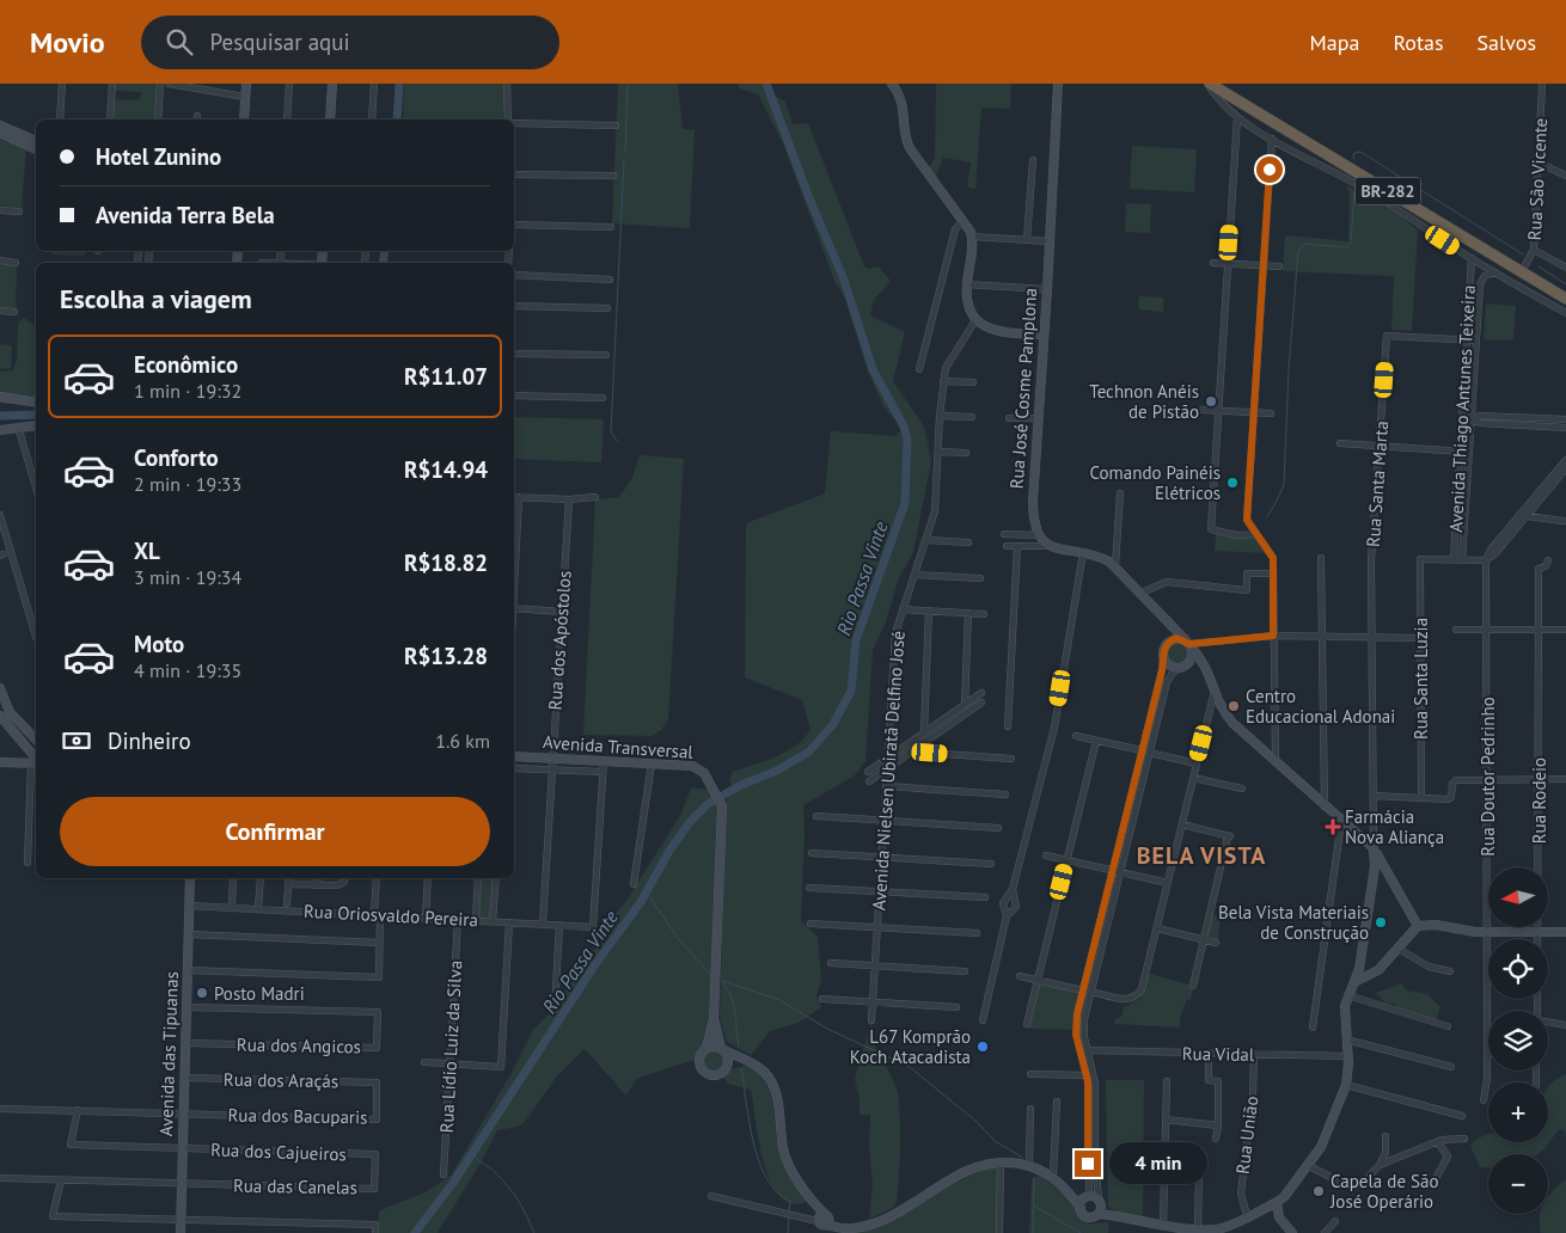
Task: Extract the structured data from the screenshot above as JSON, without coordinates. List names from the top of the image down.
{
  "streets": {
    "highway": ["BR-282"],
    "main road": ["Rua José Cosme Pamplona", "Avenida Transversal", "Avenida das Tipuanas"],
    "street": [
      "Rua São Vicente",
      "Avenida Thiago Antunes Teixeira",
      "Rua Santa Marta",
      "Rua dos Apóstolos",
      "Rua Santa Luzia",
      "Avenida Nielsen Ubiratã Delfino José",
      "Rua Doutor Pedrinho",
      "Rua Rodeio",
      "Rua Oriosvaldo Pereira",
      "Rua dos Angicos",
      "Rua Lídio Luiz da Silva",
      "Rua Vidal",
      "Rua dos Araçás",
      "Rua dos Bacuparis",
      "Rua União",
      "Rua dos Cajueiros",
      "Rua das Canelas"
    ]
  },
  "crossings": [
    ["Rua São Vicente", "BR-282"],
    ["Avenida Thiago Antunes Teixeira", "Rua Santa Marta"],
    ["Avenida Thiago Antunes Teixeira", "Rua Santa Luzia"],
    ["Rua dos Apóstolos", "Avenida Transversal"],
    ["Rua dos Apóstolos", "Rua Oriosvaldo Pereira"],
    ["Rua Oriosvaldo Pereira", "Rua Lídio Luiz da Silva"],
    ["Rua Oriosvaldo Pereira", "Avenida das Tipuanas"],
    ["Rua dos Angicos", "Avenida das Tipuanas"],
    ["Avenida das Tipuanas", "Rua dos Araçás"],
    ["Avenida das Tipuanas", "Rua dos Bacuparis"],
    ["Avenida das Tipuanas", "Rua dos Cajueiros"],
    ["Avenida das Tipuanas", "Rua das Canelas"],
    ["Rua Vidal", "Rua União"],
    ["Rua dos Araçás", "Rua dos Bacuparis"],
    ["Rua dos Cajueiros", "Rua das Canelas"]
  ],
  "districts": ["BELA VISTA"],
  "water": ["Rio Passa Vinte"],
  "places": {
    "other": [
      "Technon Anéis de Pistão",
      "Comando Painéis Elétricos",
      "Centro Educacional Adonai",
      "Bela Vista Materiais de Construção",
      "Posto Madri",
      "L67 Komprão Koch Atacadista",
      "Capela de São José Operário"
    ],
    "health": ["Farmácia Nova Aliança"]
  },
  "north": "left",
  "page": {
    "header": "Movio",
    "search": "Pesquisar aqui",
    "nav": ["Mapa", "Rotas", "Salvos"],
    "banner": ["Hotel Zunino", "Avenida Terra Bela"],
    "heading": "Escolha a viagem",
    "list": [
      {
        "name": "Econômico",
        "note": "1 min · 19:32",
        "value": "R$11.07"
      },
      {
        "name": "Conforto",
        "note": "2 min · 19:33",
        "value": "R$14.94"
      },
      {
        "name": "XL",
        "note": "3 min · 19:34",
        "value": "R$18.82"
      },
      {
        "name": "Moto",
        "note": "4 min · 19:35",
        "value": "R$13.28"
      }
    ],
    "pay": ["Dinheiro", "1.6 km"],
    "buttons": "Confirmar",
    "map_buttons": ["+", "−"],
    "bubble": "4 min"
  }
}
